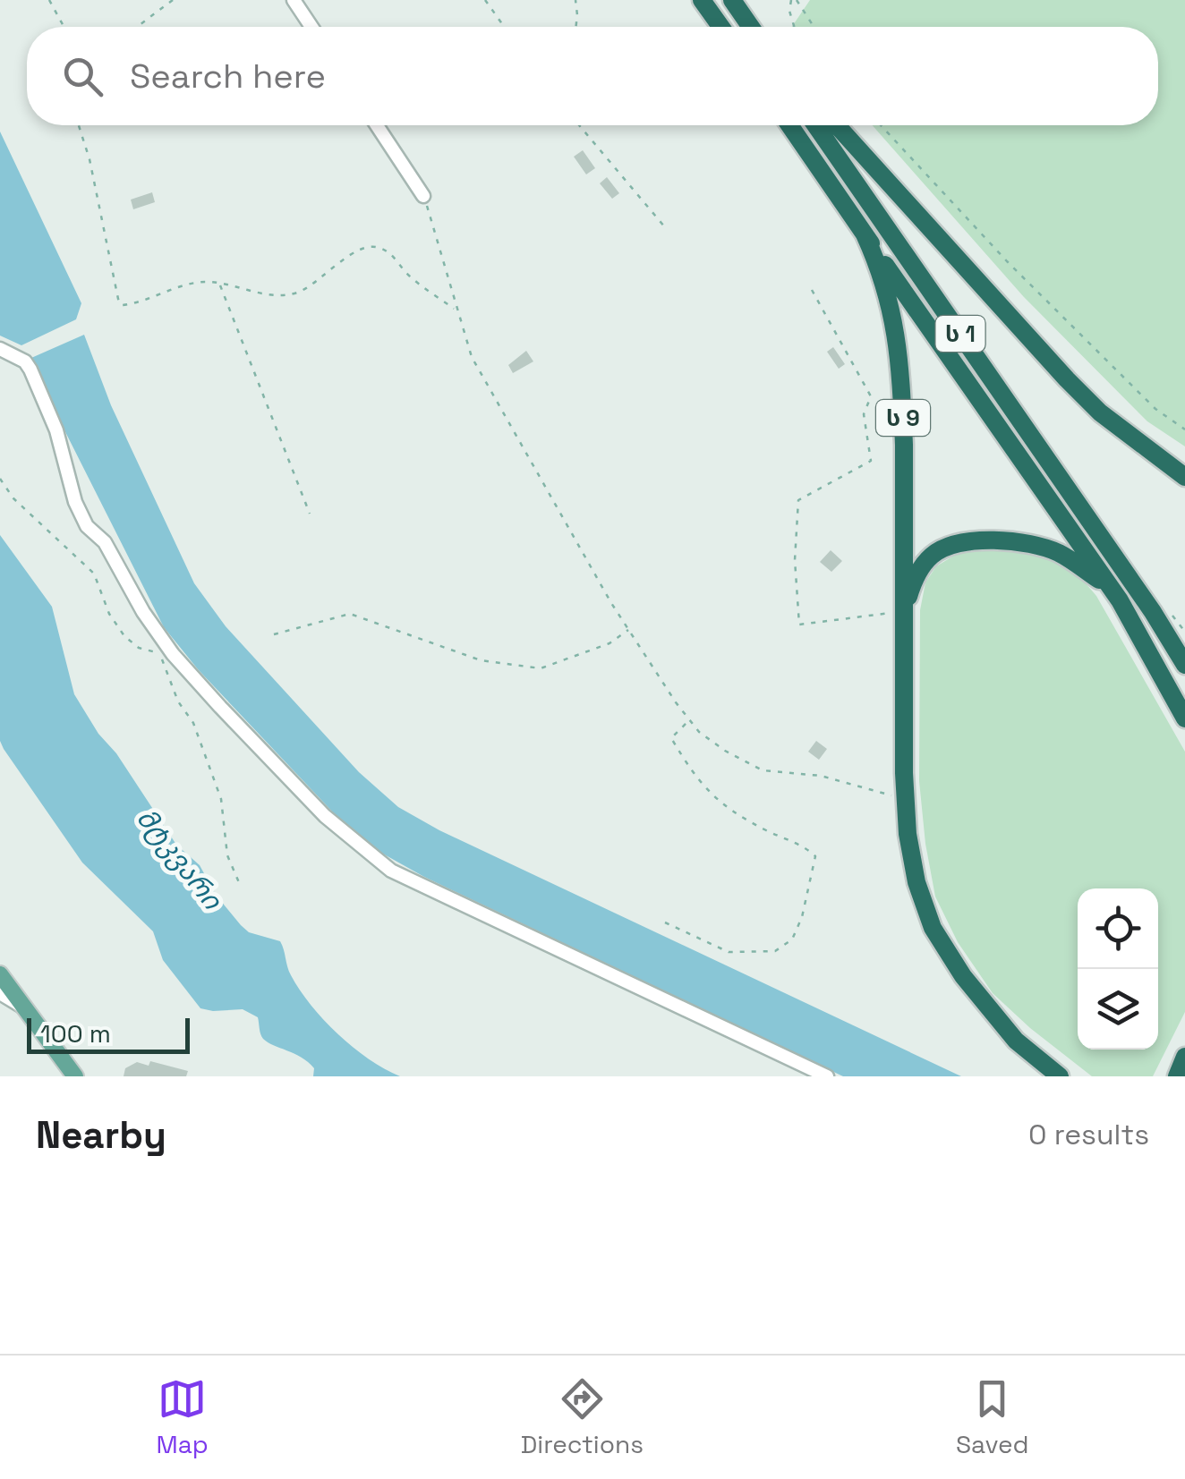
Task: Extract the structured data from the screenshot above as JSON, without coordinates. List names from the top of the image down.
{
  "streets": {
    "highway": ["ს 1", "ს 9"]
  },
  "crossings": [
    ["ს 1", "ს 9"]
  ],
  "water": ["მტკვარი"],
  "scale_bar": "100 m",
  "page": {
    "search": "Search here",
    "scale": "100 m",
    "heading": ["Nearby", "0 results"],
    "nav": ["Map", "Directions", "Saved"]
  }
}
